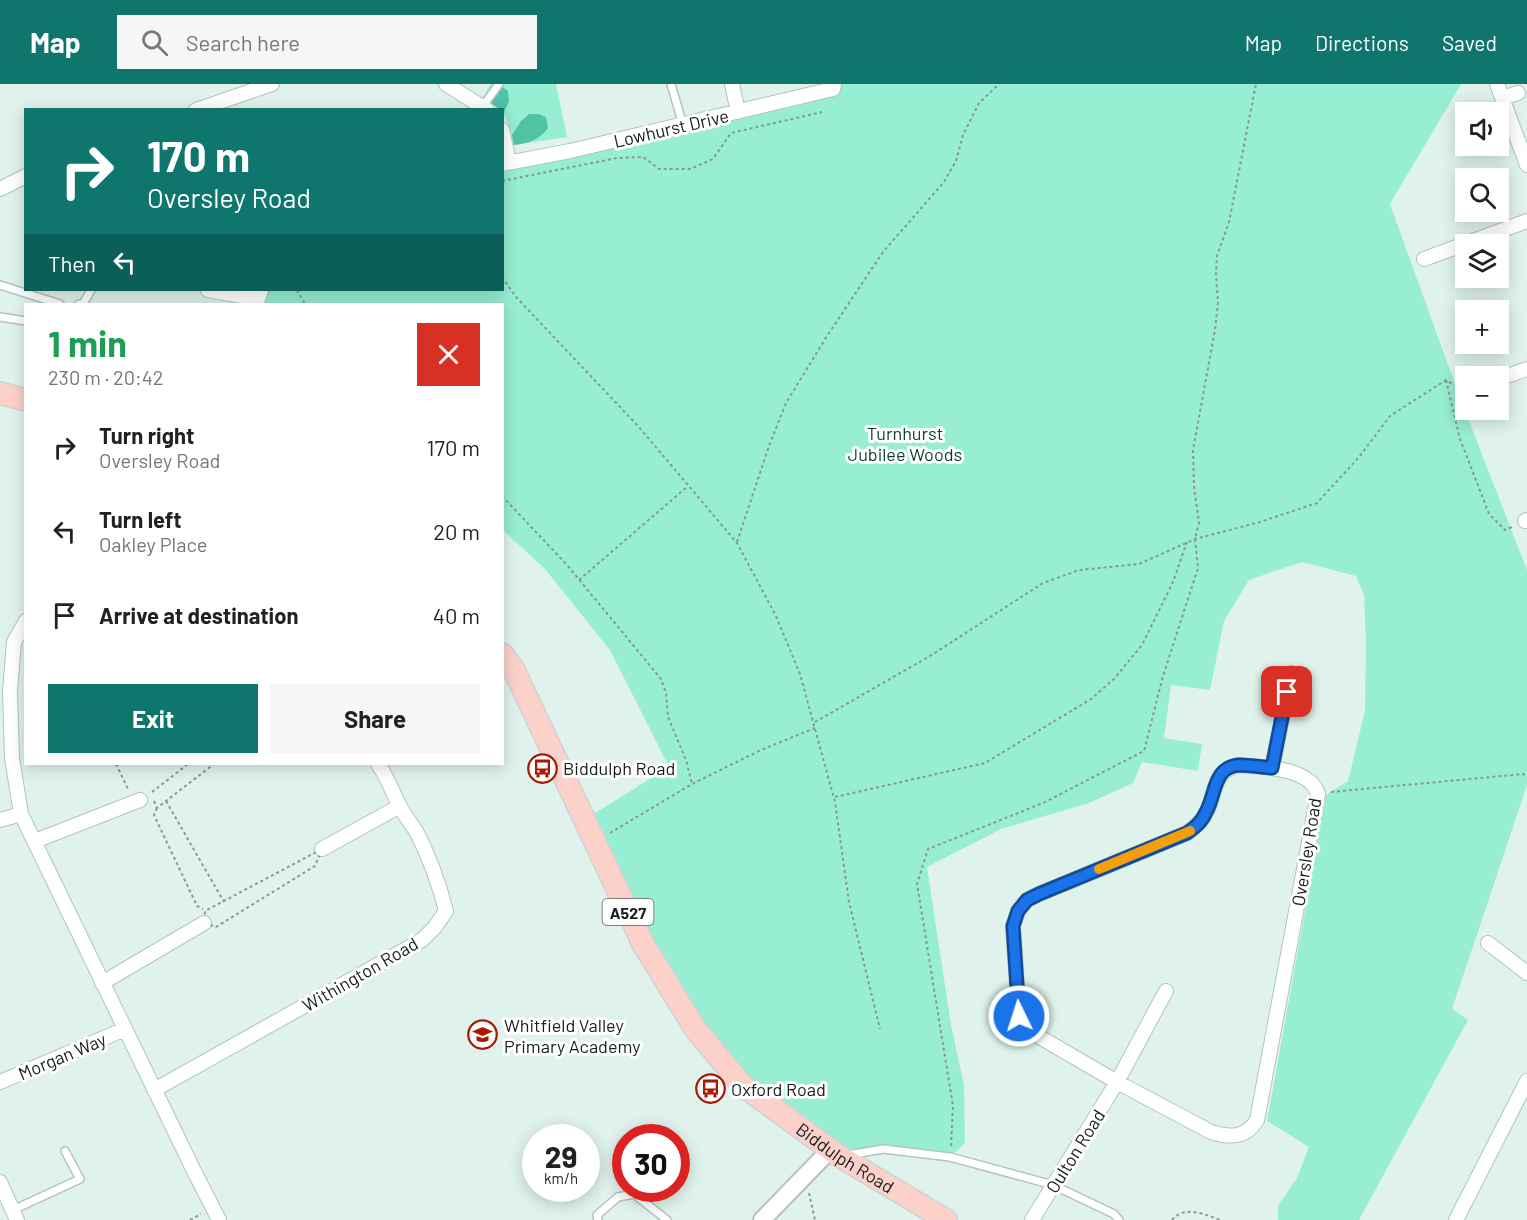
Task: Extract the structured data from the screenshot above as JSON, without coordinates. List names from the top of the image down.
{
  "streets": {
    "main road": ["A527", "Biddulph Road"],
    "street": [
      "Lowhurst Drive",
      "Oversley Road",
      "Withington Road",
      "Morgan Way",
      "Oulton Road"
    ]
  },
  "crossings": [
    ["Oversley Road", "Oulton Road"]
  ],
  "parks": ["Turnhurst Jubilee Woods"],
  "places": {
    "bus stop": ["Biddulph Road", "Oxford Road"],
    "school or university": ["Whitfield Valley Primary Academy"]
  },
  "page": {
    "header": "Map",
    "search": "Search here",
    "nav": ["Map", "Directions", "Saved"],
    "map_buttons": ["+", "−"],
    "turn": ["170 m", "Oversley Road"],
    "then": "Then",
    "heading": ["1 min", "230 m · 20:42"],
    "list": [
      {
        "name": "Turn right",
        "note": "Oversley Road",
        "value": "170 m"
      },
      {
        "name": "Turn left",
        "note": "Oakley Place",
        "value": "20 m"
      },
      {
        "name": "Arrive at destination",
        "value": "40 m"
      }
    ],
    "buttons": ["Exit", "Share"],
    "speed": "29 km/h",
    "limit": "30"
  }
}
